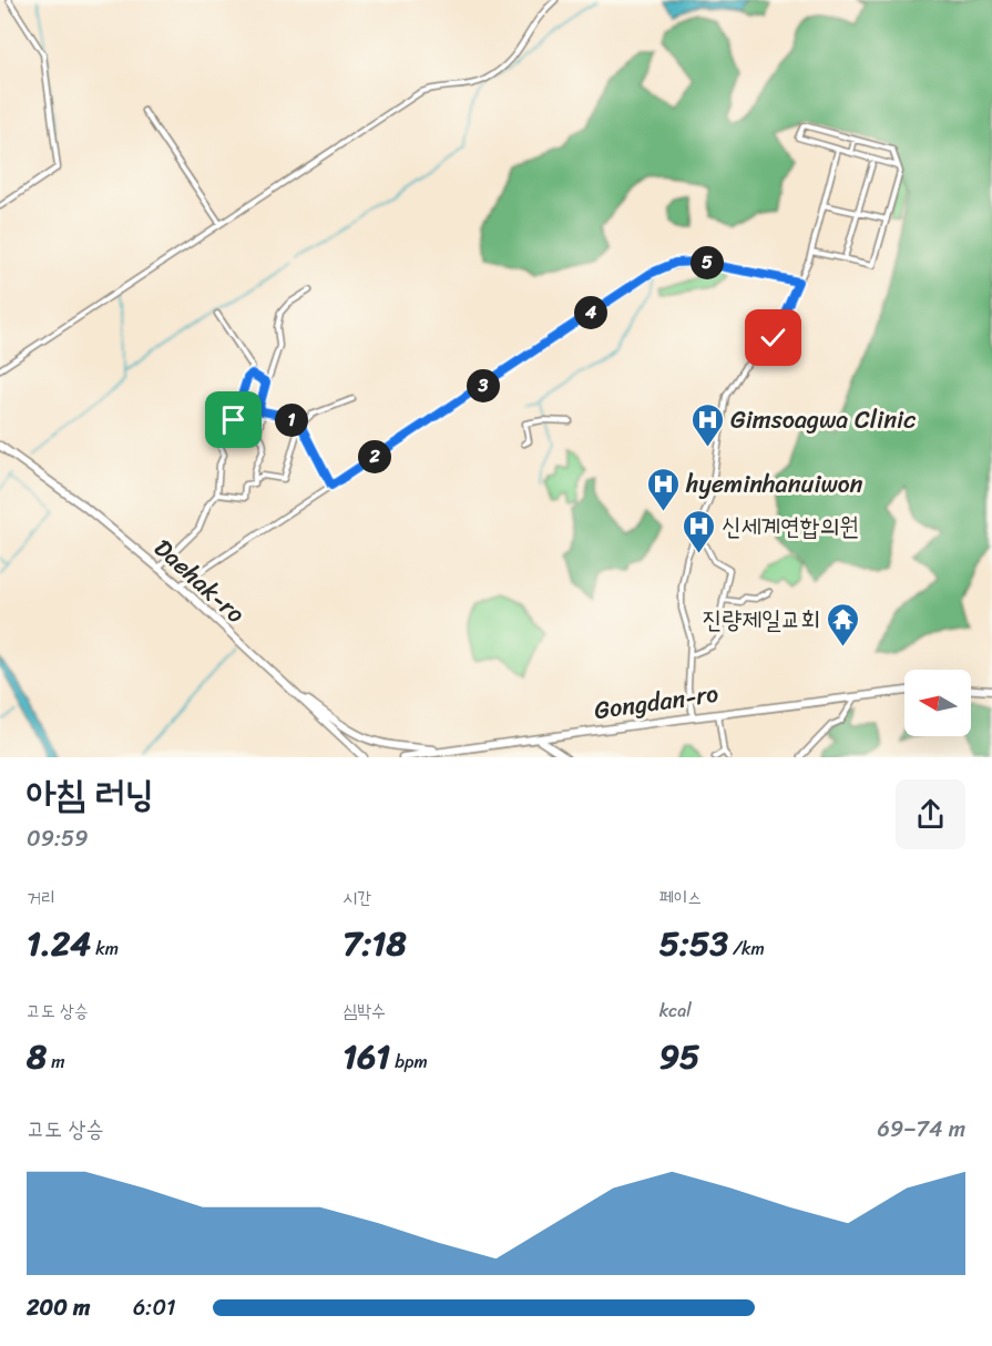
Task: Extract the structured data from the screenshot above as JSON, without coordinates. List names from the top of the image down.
{
  "streets": {
    "main road": ["Daehak-ro", "Gongdan-ro"]
  },
  "places": {
    "hospital": ["Gimsoagwa Clinic", "hyeminhanuiwon", "신세계연합의원"],
    "temple": ["진량제일교회"]
  },
  "north": "left",
  "page": {
    "pins": [
      "5",
      "4",
      "3",
      "1",
      "2"
    ],
    "heading": ["아침 러닝", "09:59"],
    "stats": [
      ["거리", "1.24 km"],
      ["시간", "7:18"],
      ["페이스", "5:53 /km"],
      ["고도 상승", "8 m"],
      ["심박수", "161 bpm"],
      ["kcal", "95"]
    ],
    "chart": ["고도 상승", "69–74 m"],
    "list": [
      {
        "name": "200 m",
        "note": "6:01"
      }
    ]
  }
}
